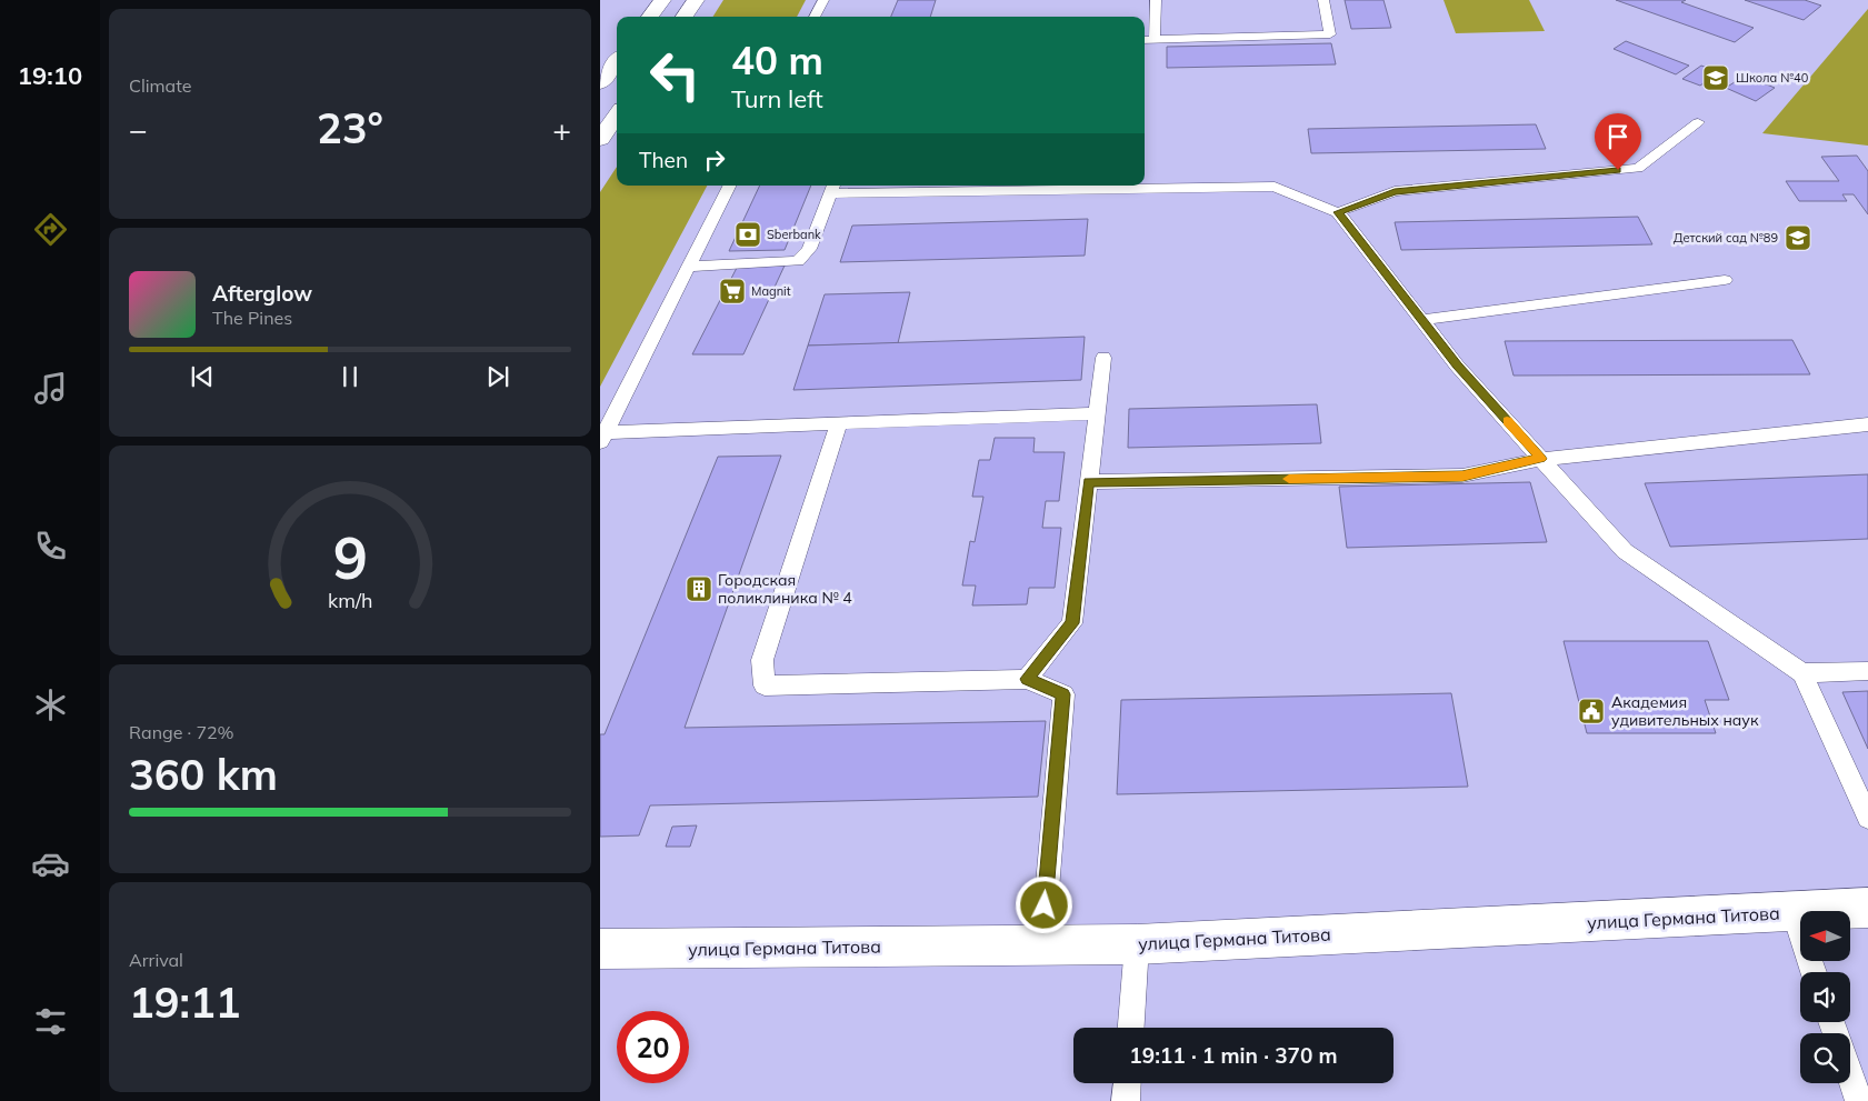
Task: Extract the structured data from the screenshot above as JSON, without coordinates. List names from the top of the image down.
{
  "streets": {
    "street": ["улица Германа Титова"]
  },
  "places": {
    "school or university": ["Школа №40", "Детский сад №89"],
    "bank": ["Sberbank"],
    "supermarket": ["Magnit"],
    "building": ["Городская поликлиника № 4"],
    "public building": ["Академия удивительных наук"]
  },
  "north": "left",
  "page": {
    "tabs": "19:10",
    "tile": [
      "Climate",
      ["Range · 72%", "360 km"],
      ["Arrival", "19:11"]
    ],
    "turn": ["40 m", "Turn left"],
    "heat": ["−", "23°", "+"],
    "then": "Then",
    "song": ["Afterglow", "The Pines"],
    "limit": "20",
    "trip": "19:11 · 1 min · 370 m",
    "gauge": ["9", "km/h"]
  }
}
